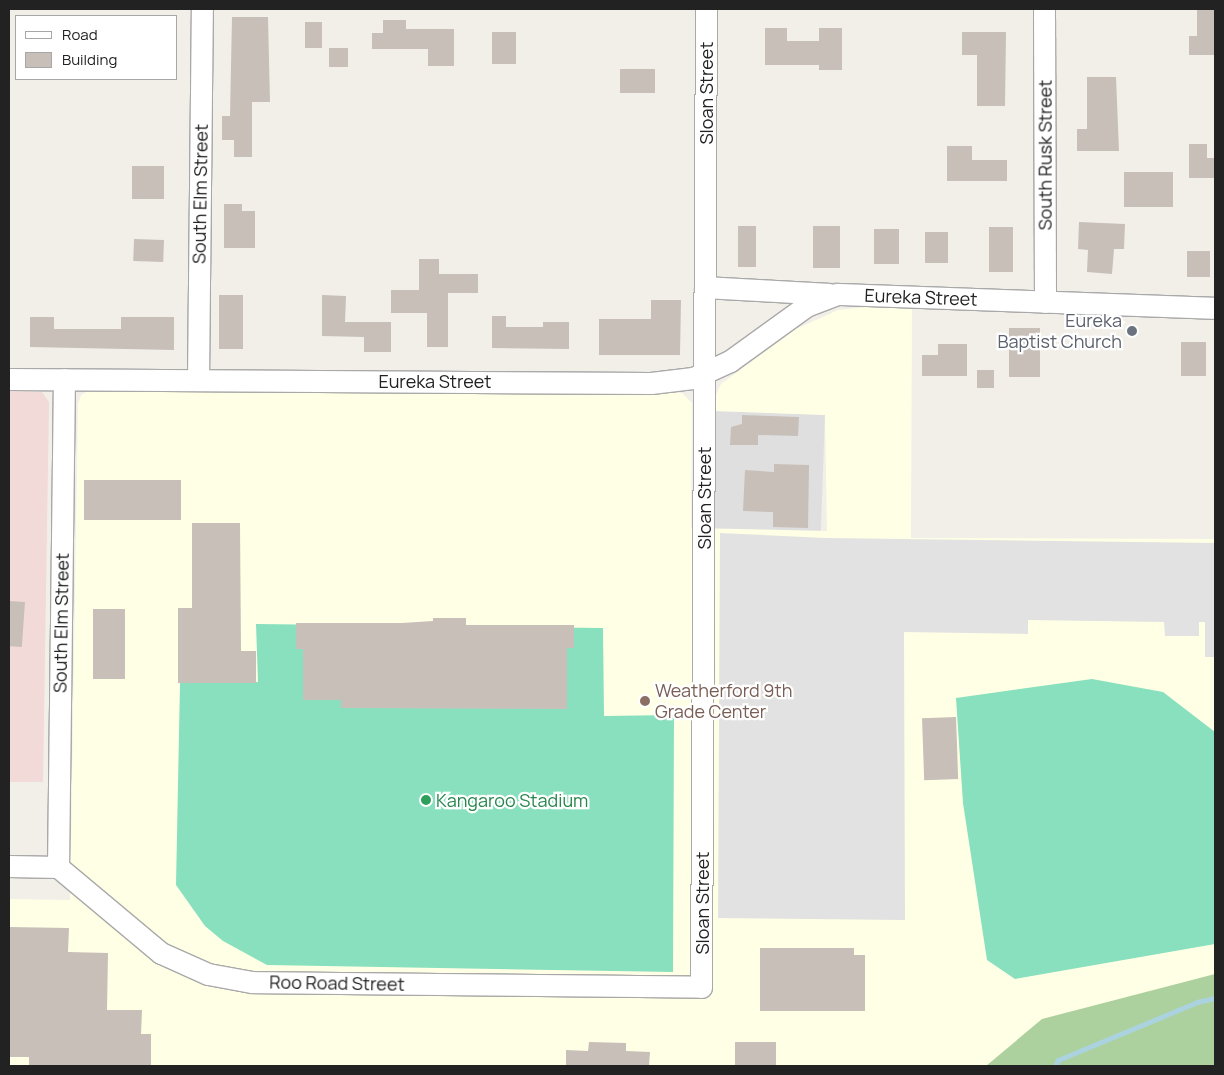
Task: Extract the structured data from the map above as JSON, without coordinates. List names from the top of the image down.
{
  "streets": {
    "street": [
      "Sloan Street",
      "South Rusk Street",
      "South Elm Street",
      "Eureka Street",
      "Roo Road Street"
    ]
  },
  "crossings": [
    ["Sloan Street", "Eureka Street"],
    ["Sloan Street", "Roo Road Street"],
    ["South Rusk Street", "Eureka Street"],
    ["South Elm Street", "Eureka Street"],
    ["South Elm Street", "Roo Road Street"]
  ],
  "places": ["Eureka Baptist Church", "Weatherford 9th Grade Center", "Kangaroo Stadium"],
  "legend": ["Road", "Building"]
}
